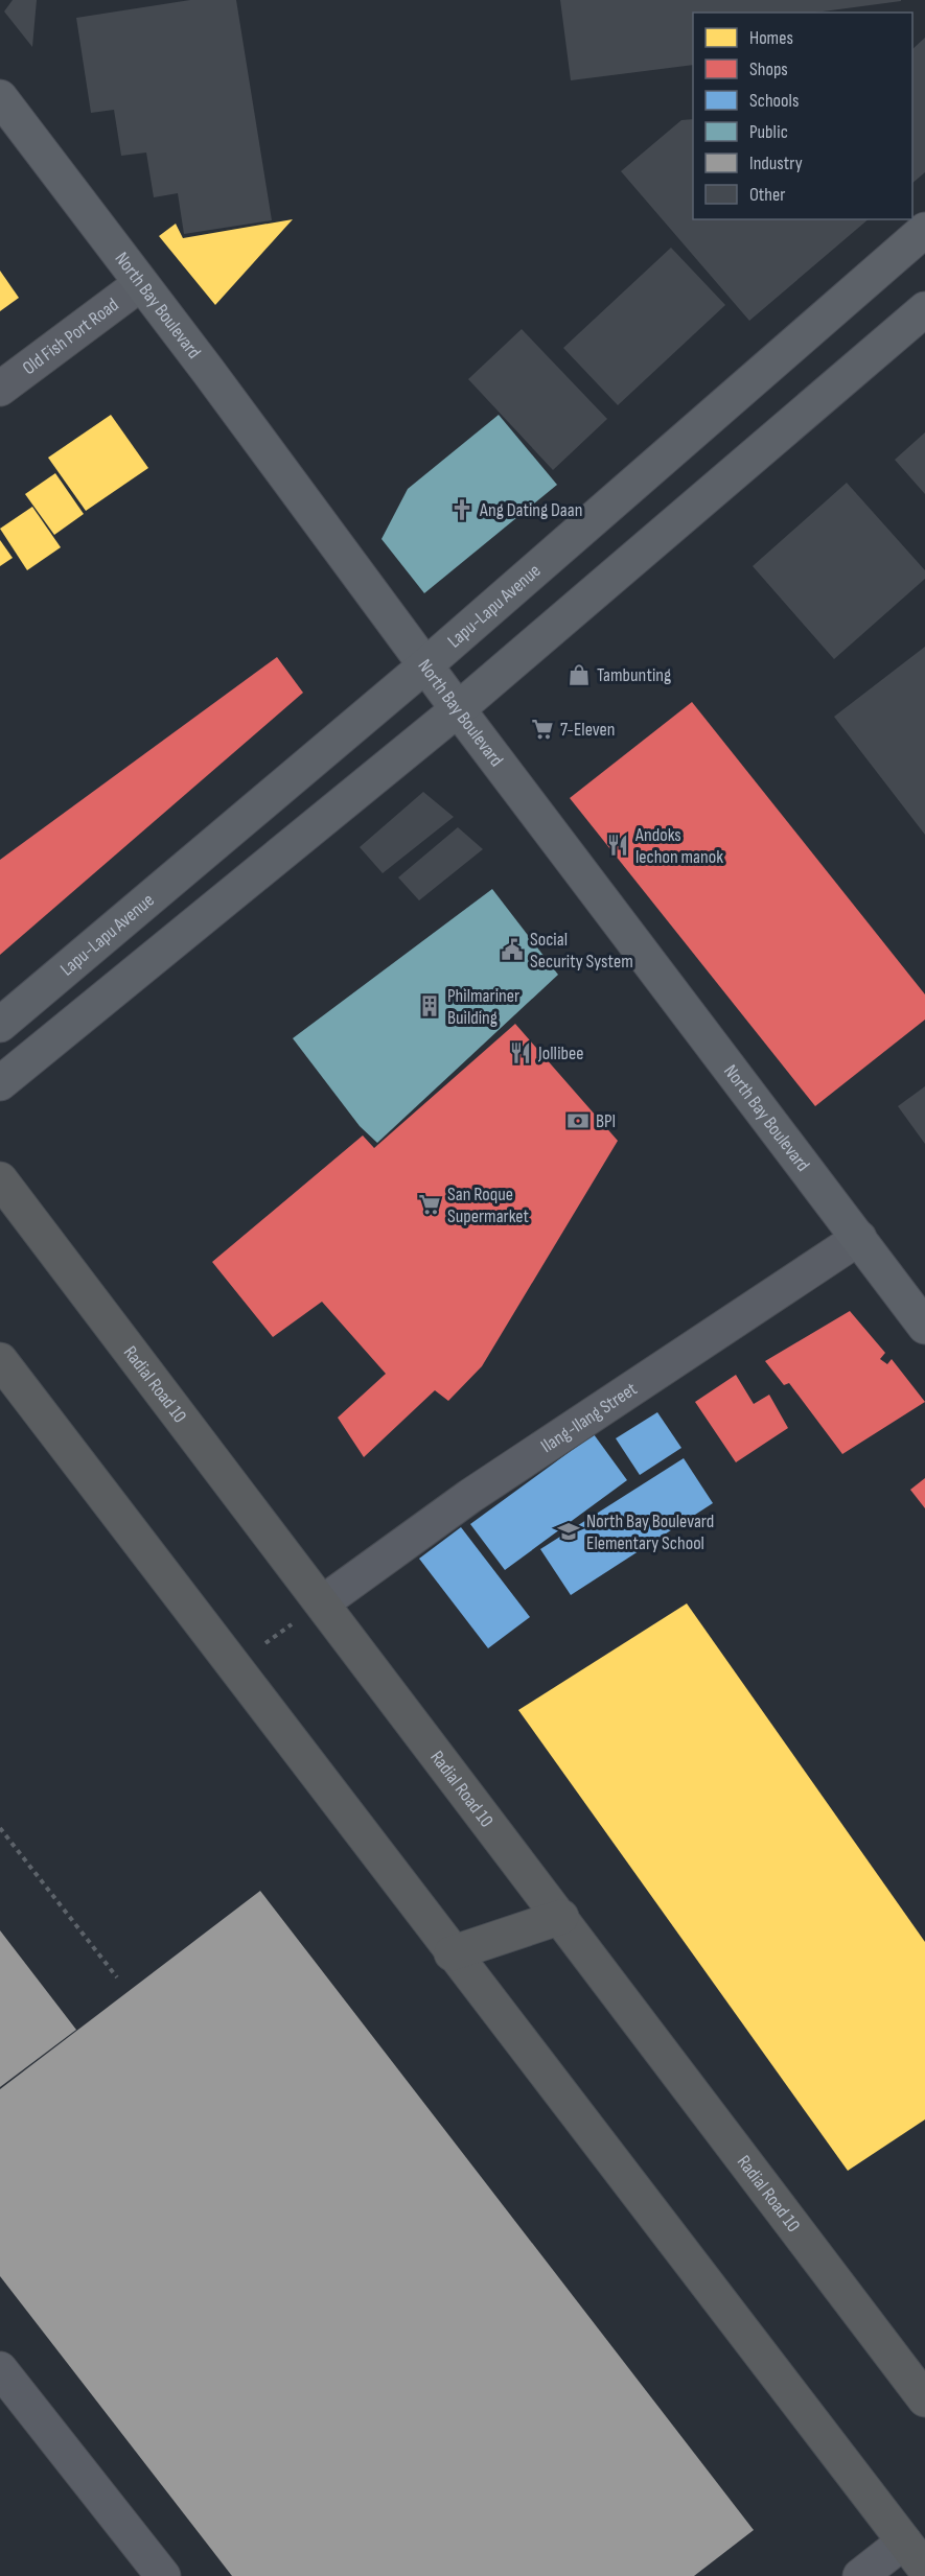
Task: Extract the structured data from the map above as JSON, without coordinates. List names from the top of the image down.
{
  "streets": {
    "highway": ["Radial Road 10"],
    "main road": ["North Bay Boulevard", "Lapu-Lapu Avenue"],
    "street": ["Old Fish Port Road", "Ilang-Ilang Street"]
  },
  "crossings": [
    ["North Bay Boulevard", "Old Fish Port Road"],
    ["North Bay Boulevard", "Lapu-Lapu Avenue"],
    ["North Bay Boulevard", "Ilang-Ilang Street"],
    ["Radial Road 10", "Ilang-Ilang Street"]
  ],
  "places": {
    "church": ["Ang Dating Daan"],
    "shop": ["Tambunting"],
    "supermarket": ["7-Eleven", "San Roque Supermarket"],
    "restaurant": ["Andoks lechon manok", "Jollibee"],
    "public building": ["Social Security System"],
    "building": ["Philmariner Building"],
    "bank": ["BPI"],
    "school or university": ["North Bay Boulevard Elementary School"]
  },
  "legend": [
    "Homes",
    "Shops",
    "Schools",
    "Public",
    "Industry",
    "Other"
  ]
}
